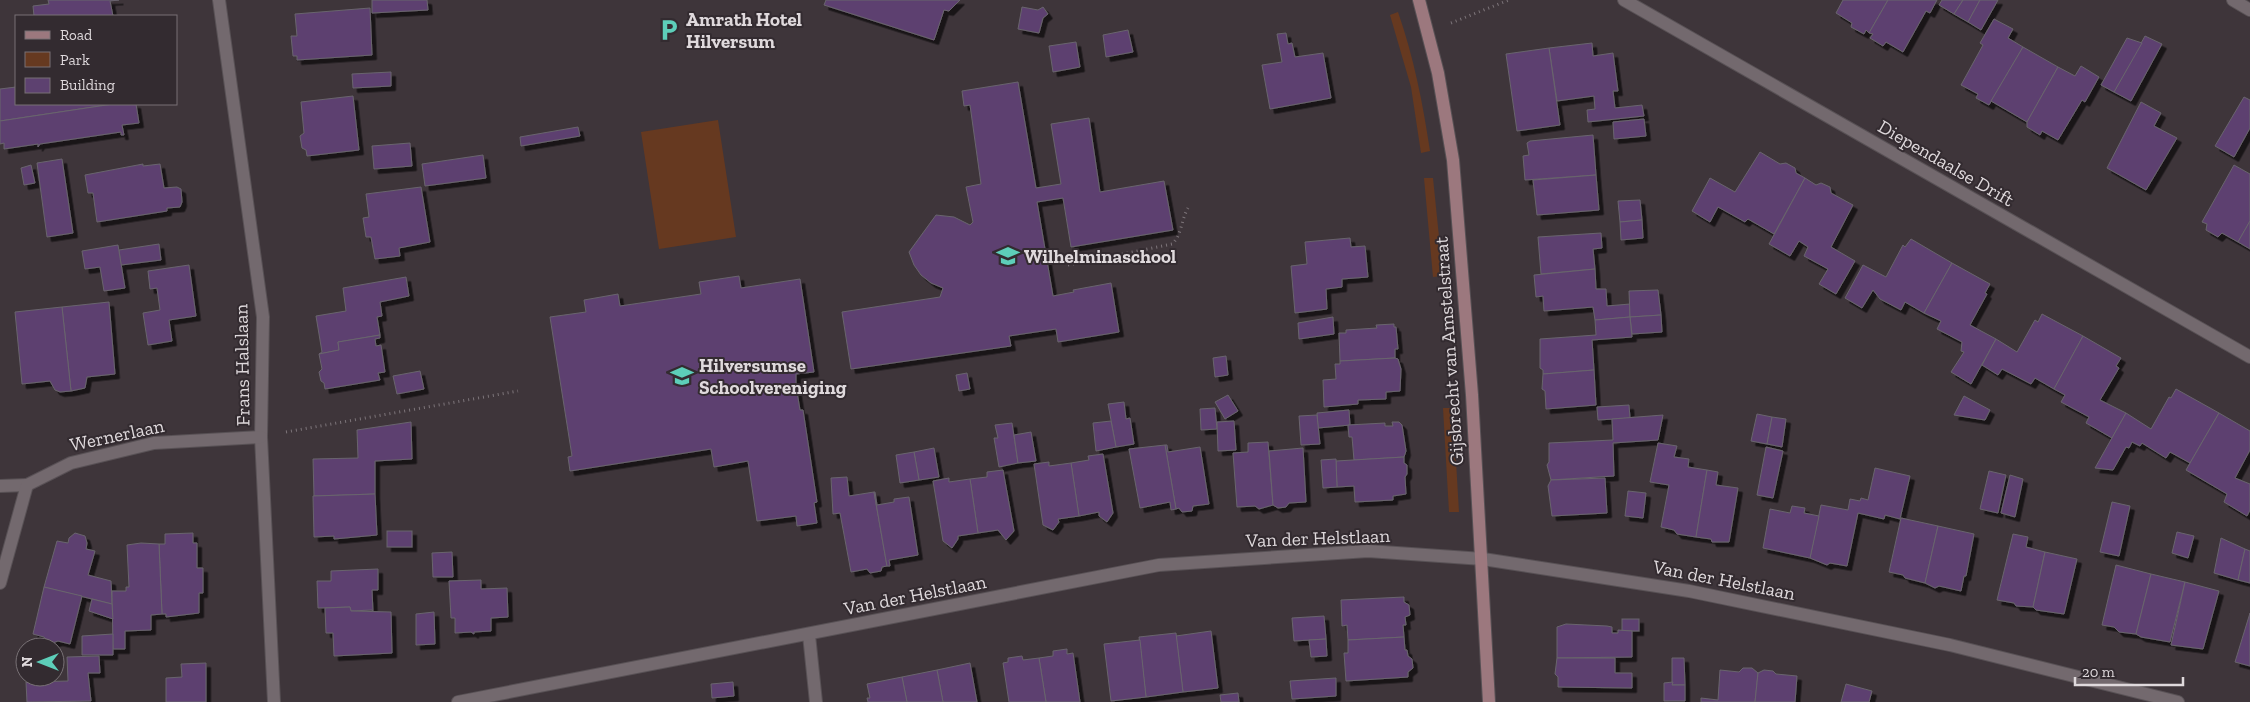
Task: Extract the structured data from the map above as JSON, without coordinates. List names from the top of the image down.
{
  "streets": {
    "street": [
      "Diependaalse Drift",
      "Gijsbrecht van Amstelstraat",
      "Frans Halslaan",
      "Wernerlaan",
      "Van der Helstlaan"
    ]
  },
  "crossings": [
    ["Gijsbrecht van Amstelstraat", "Van der Helstlaan"],
    ["Frans Halslaan", "Wernerlaan"]
  ],
  "places": {
    "parking": ["Amrath Hotel Hilversum"],
    "school or university": ["Wilhelminaschool", "Hilversumse Schoolvereniging"]
  },
  "legend": ["Road", "Park", "Building"],
  "scale_bar": "20 m",
  "north": "left"
}
